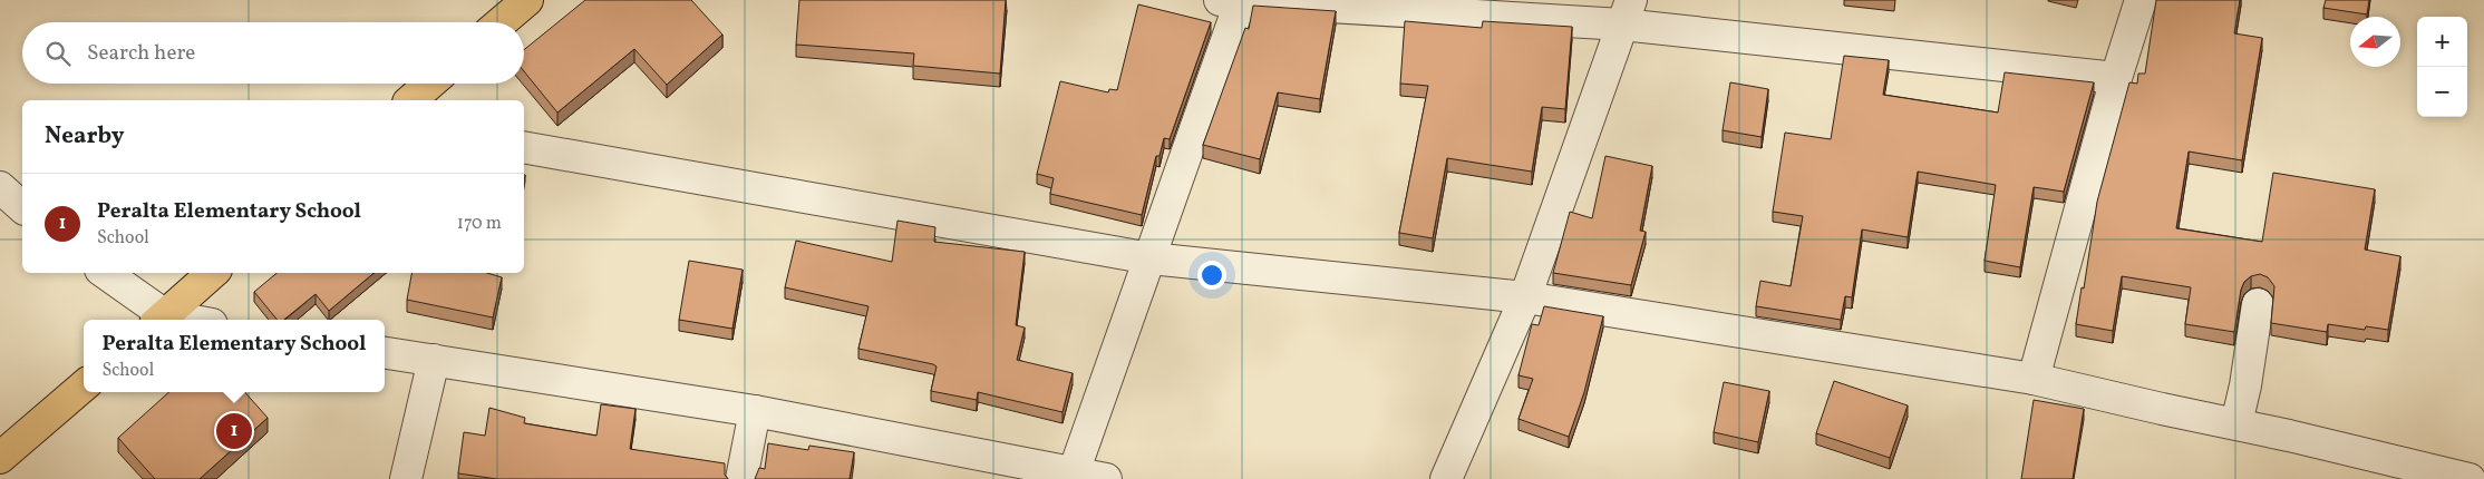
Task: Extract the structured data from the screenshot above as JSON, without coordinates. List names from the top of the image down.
{
  "north": "left",
  "page": {
    "map_buttons": ["+", "−"],
    "search": "Search here",
    "heading": "Nearby",
    "list": [
      {
        "mark": "1",
        "name": "Peralta Elementary School",
        "note": "School",
        "value": "170 m"
      }
    ],
    "popup": ["Peralta Elementary School", "School"],
    "pins": "1"
  }
}
